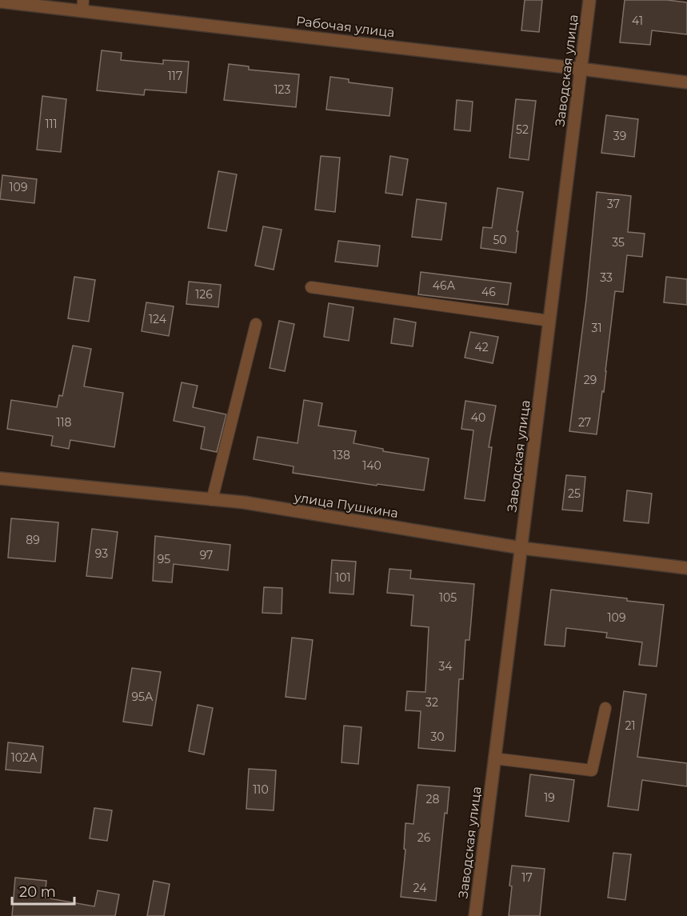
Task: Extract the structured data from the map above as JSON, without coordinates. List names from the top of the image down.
{
  "streets": {
    "street": ["Рабочая улица", "Заводская улица", "улица Пушкина"]
  },
  "crossings": [
    ["Рабочая улица", "Заводская улица"],
    ["Заводская улица", "улица Пушкина"]
  ],
  "house_numbers": [
    "41",
    "117",
    "123",
    "111",
    "52",
    "39",
    "109",
    "37",
    "50",
    "35",
    "33",
    "46А",
    "46",
    "126",
    "124",
    "31",
    "42",
    "29",
    "40",
    "118",
    "27",
    "138",
    "140",
    "25",
    "89",
    "93",
    "97",
    "95",
    "101",
    "105",
    "109",
    "34",
    "95А",
    "32",
    "21",
    "30",
    "102А",
    "110",
    "19",
    "28",
    "26",
    "17",
    "24"
  ],
  "scale_bar": "20 m"
}
